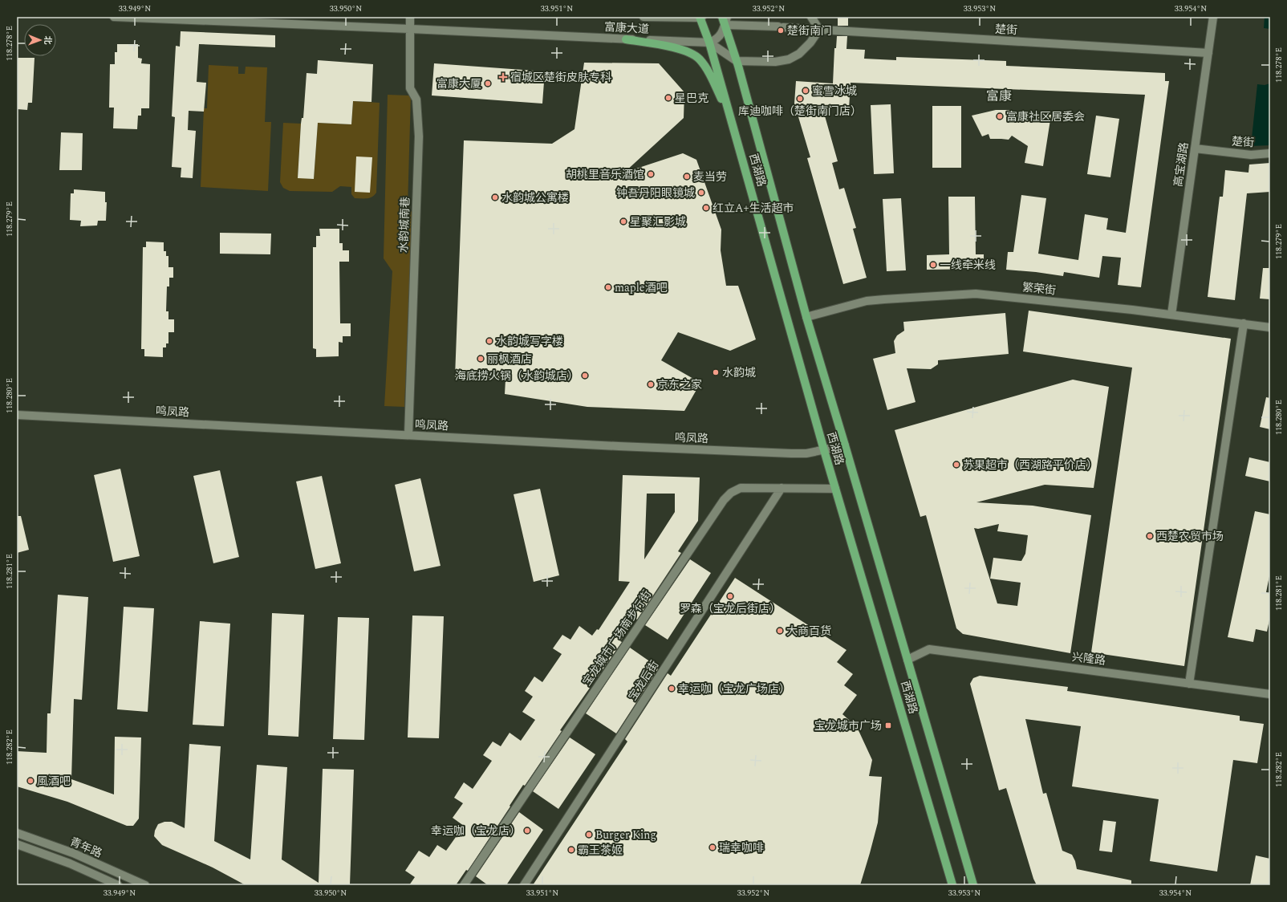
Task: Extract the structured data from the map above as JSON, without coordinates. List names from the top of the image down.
{
  "streets": {
    "main road": ["西湖路"],
    "street": [
      "富康大道",
      "楚街",
      "高宝湖路",
      "水韵城南巷",
      "繁荣街",
      "鸣凤路",
      "宝龙城市广场南步行街",
      "兴隆路",
      "宝龙后街",
      "青年路"
    ]
  },
  "crossings": [
    ["富康大道", "西湖路"],
    ["富康大道", "水韵城南巷"],
    ["楚街", "高宝湖路"],
    ["楚街", "西湖路"],
    ["高宝湖路", "繁荣街"],
    ["西湖路", "繁荣街"],
    ["西湖路", "鸣凤路"],
    ["西湖路", "宝龙城市广场南步行街"],
    ["西湖路", "兴隆路"],
    ["水韵城南巷", "鸣凤路"],
    ["宝龙城市广场南步行街", "宝龙后街"]
  ],
  "districts": ["富康"],
  "places": {
    "other": [
      "楚街南门",
      "富康大厦",
      "蜜雪冰城",
      "星巴克",
      "库迪咖啡（楚街南门店）",
      "富康社区居委会",
      "胡桃里音乐酒馆",
      "麦当劳",
      "钟吾丹阳眼镜城",
      "水韵城公寓楼",
      "红立A+生活超市",
      "星聚汇影城",
      "一线牵米线",
      "maple酒吧",
      "水韵城写字楼",
      "丽枫酒店",
      "水韵城",
      "海底捞火锅（水韵城店）",
      "京东之家",
      "苏果超市（西湖路平价店）",
      "西楚农贸市场",
      "罗森（宝龙后街店）",
      "大商百货",
      "幸运咖（宝龙广场店）",
      "風酒吧",
      "幸运咖（宝龙店）",
      "Burger King",
      "瑞幸咖啡",
      "霸王茶姬"
    ],
    "health": ["宿城区楚街皮肤专科"],
    "transit": ["宝龙城市广场"]
  },
  "north": "right",
  "coordinates": [
    "33.949°N",
    "33.950°N",
    "33.951°N",
    "33.952°N",
    "33.953°N",
    "33.954°N",
    "118.278°E",
    "118.279°E",
    "118.280°E",
    "118.281°E",
    "118.282°E"
  ]
}
